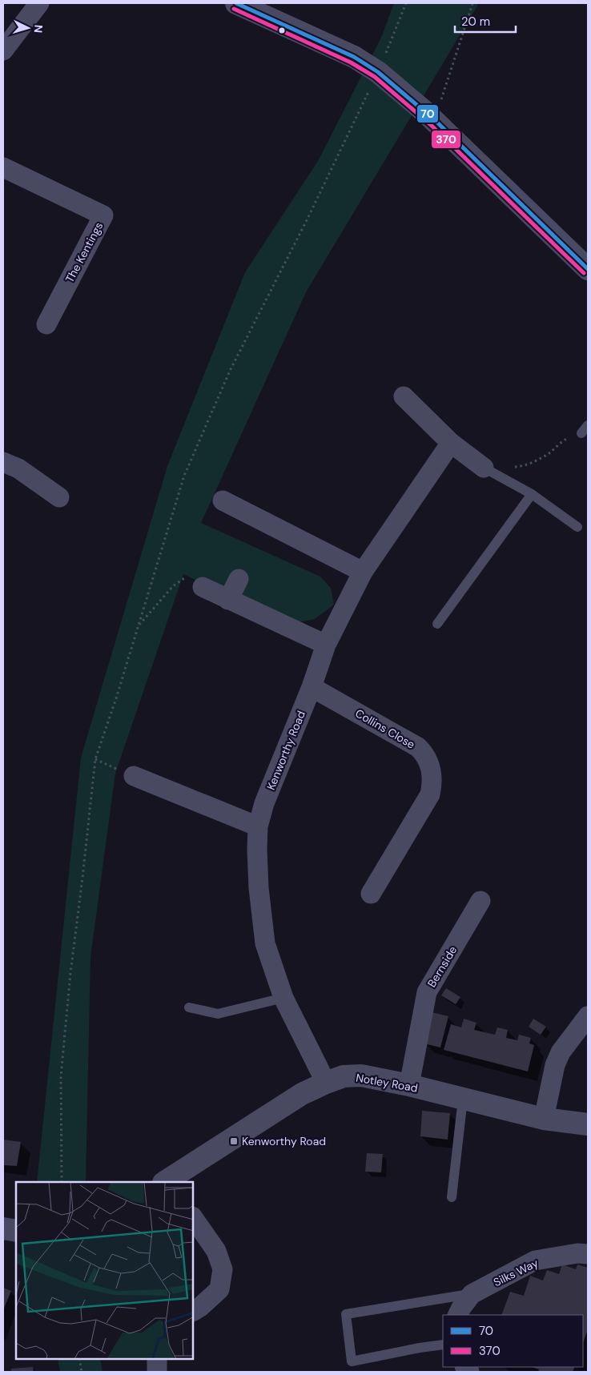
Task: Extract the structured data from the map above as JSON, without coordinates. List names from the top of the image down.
{
  "streets": {
    "street": [
      "The Kentings",
      "Collins Close",
      "Kenworthy Road",
      "Bernside",
      "Notley Road",
      "Silks Way"
    ]
  },
  "crossings": [
    ["Collins Close", "Kenworthy Road"],
    ["Kenworthy Road", "Notley Road"],
    ["Bernside", "Notley Road"]
  ],
  "places": {
    "transit": ["Kenworthy Road"]
  },
  "lines": ["transit line 70", "transit line 370"],
  "legend": ["70", "370"],
  "scale_bar": "20 m",
  "north": "right"
}
